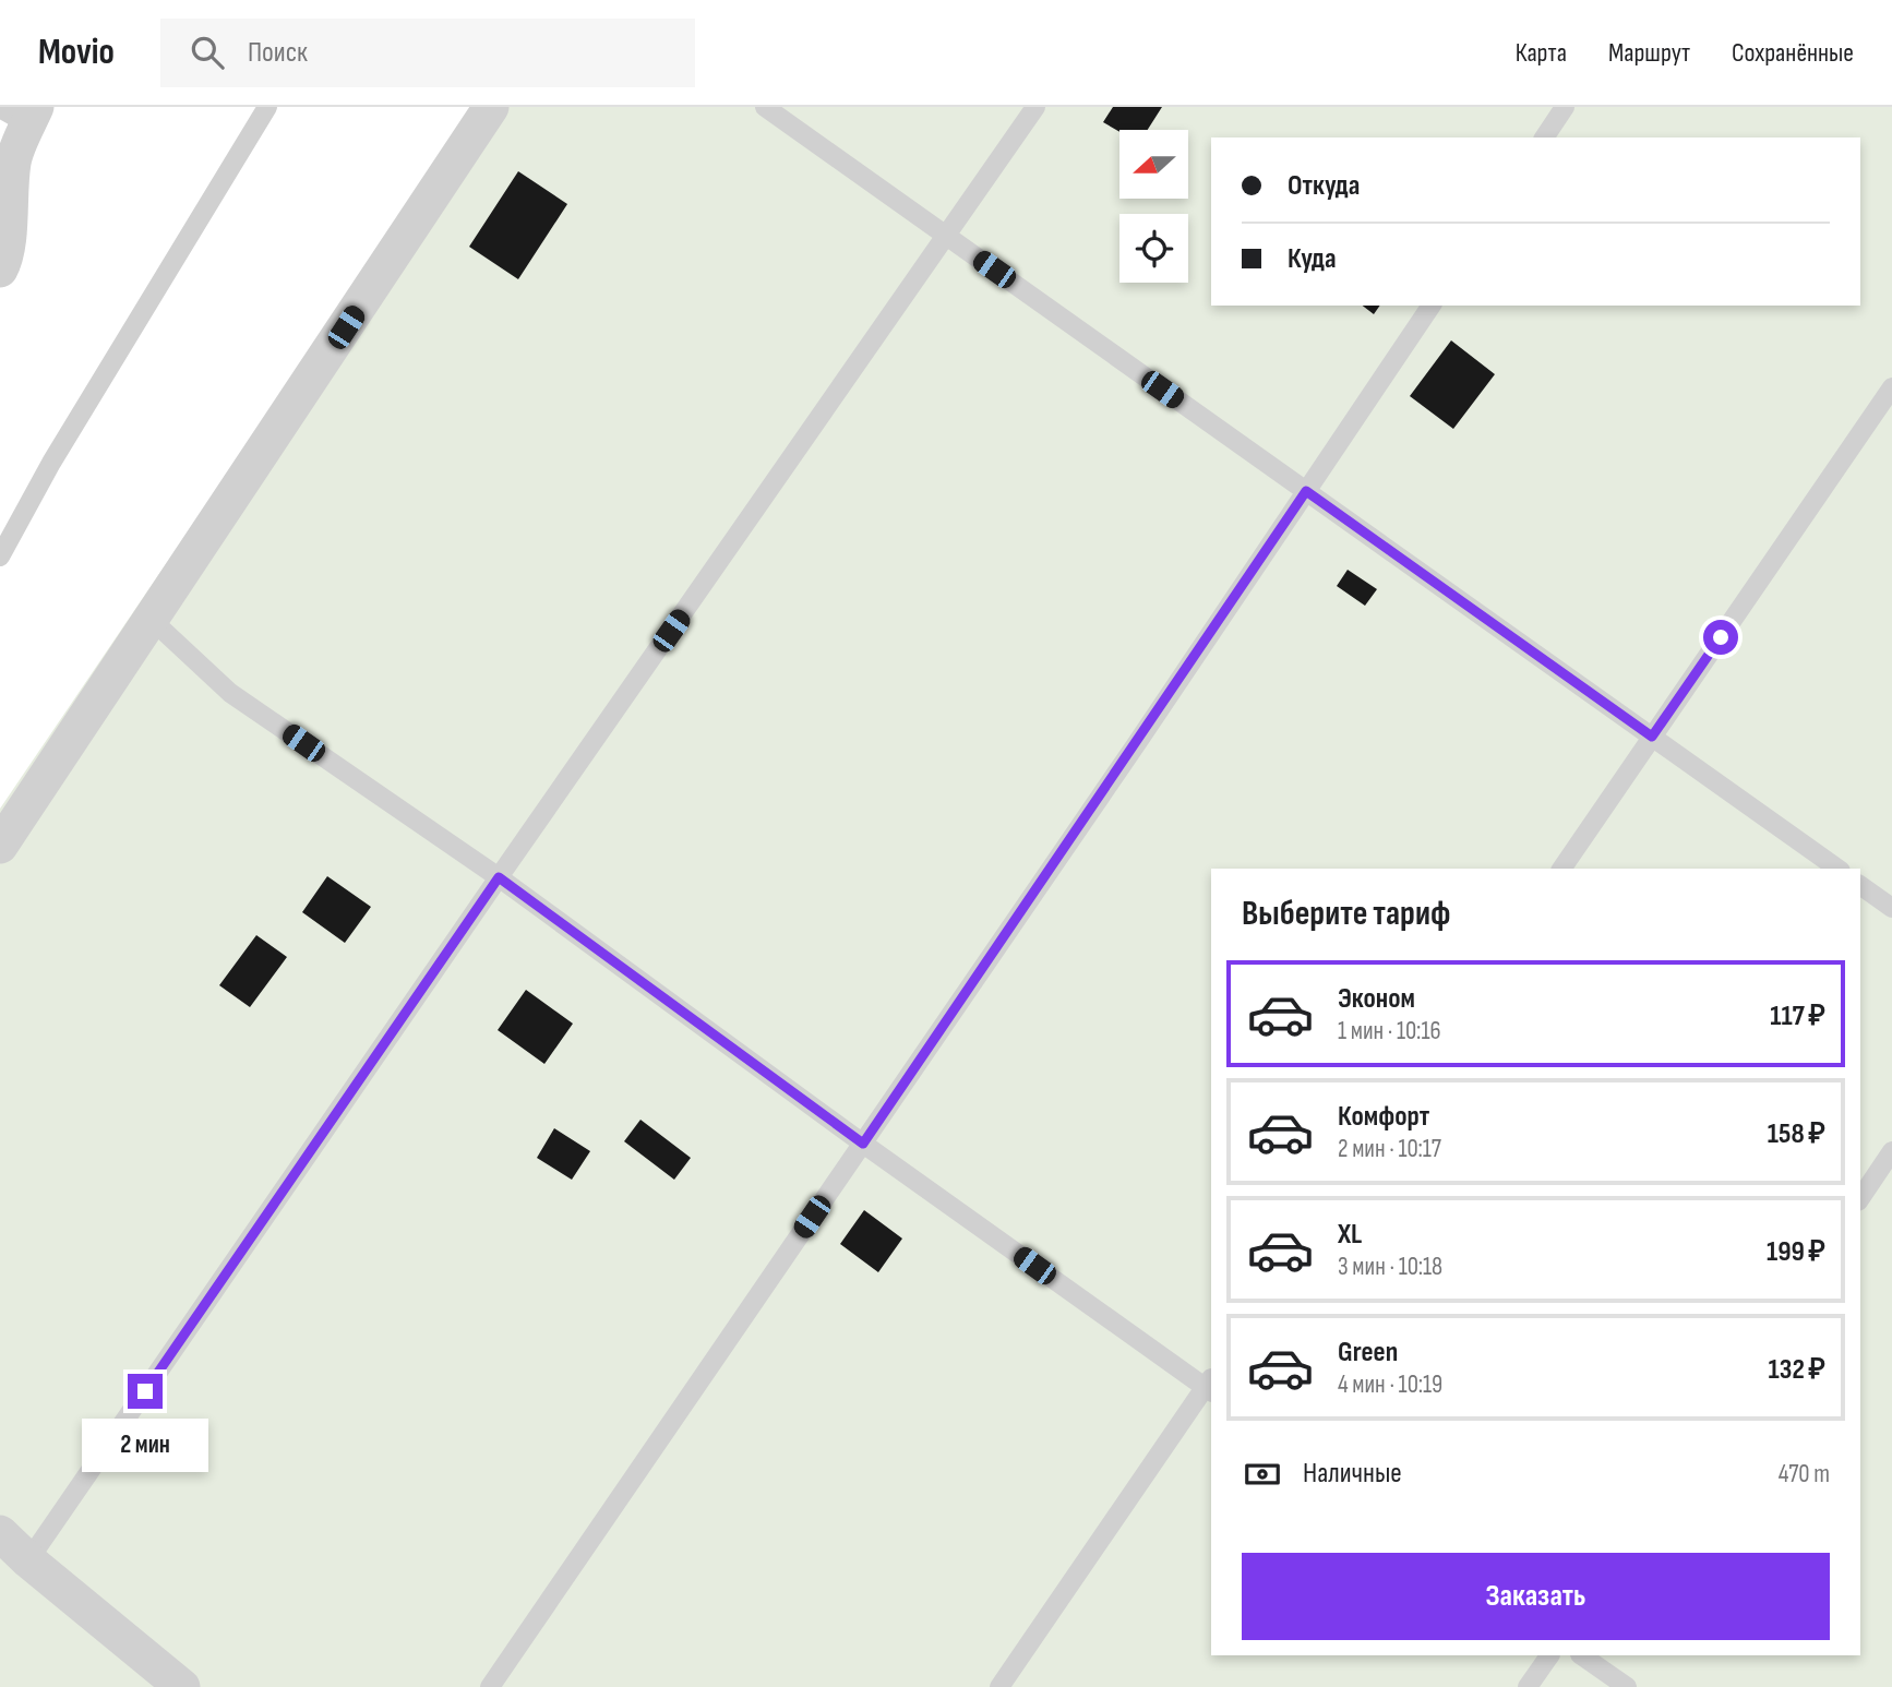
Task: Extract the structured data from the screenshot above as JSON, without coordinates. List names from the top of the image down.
{
  "north": "left",
  "page": {
    "header": "Movio",
    "search": "Поиск",
    "nav": ["Карта", "Маршрут", "Сохранённые"],
    "banner": ["Откуда", "Куда"],
    "heading": "Выберите тариф",
    "list": [
      {
        "name": "Эконом",
        "note": "1 мин · 10:16",
        "value": "117 ₽"
      },
      {
        "name": "Комфорт",
        "note": "2 мин · 10:17",
        "value": "158 ₽"
      },
      {
        "name": "XL",
        "note": "3 мин · 10:18",
        "value": "199 ₽"
      },
      {
        "name": "Green",
        "note": "4 мин · 10:19",
        "value": "132 ₽"
      }
    ],
    "bubble": "2 мин",
    "pay": ["Наличные", "470 m"],
    "buttons": "Заказать"
  }
}
